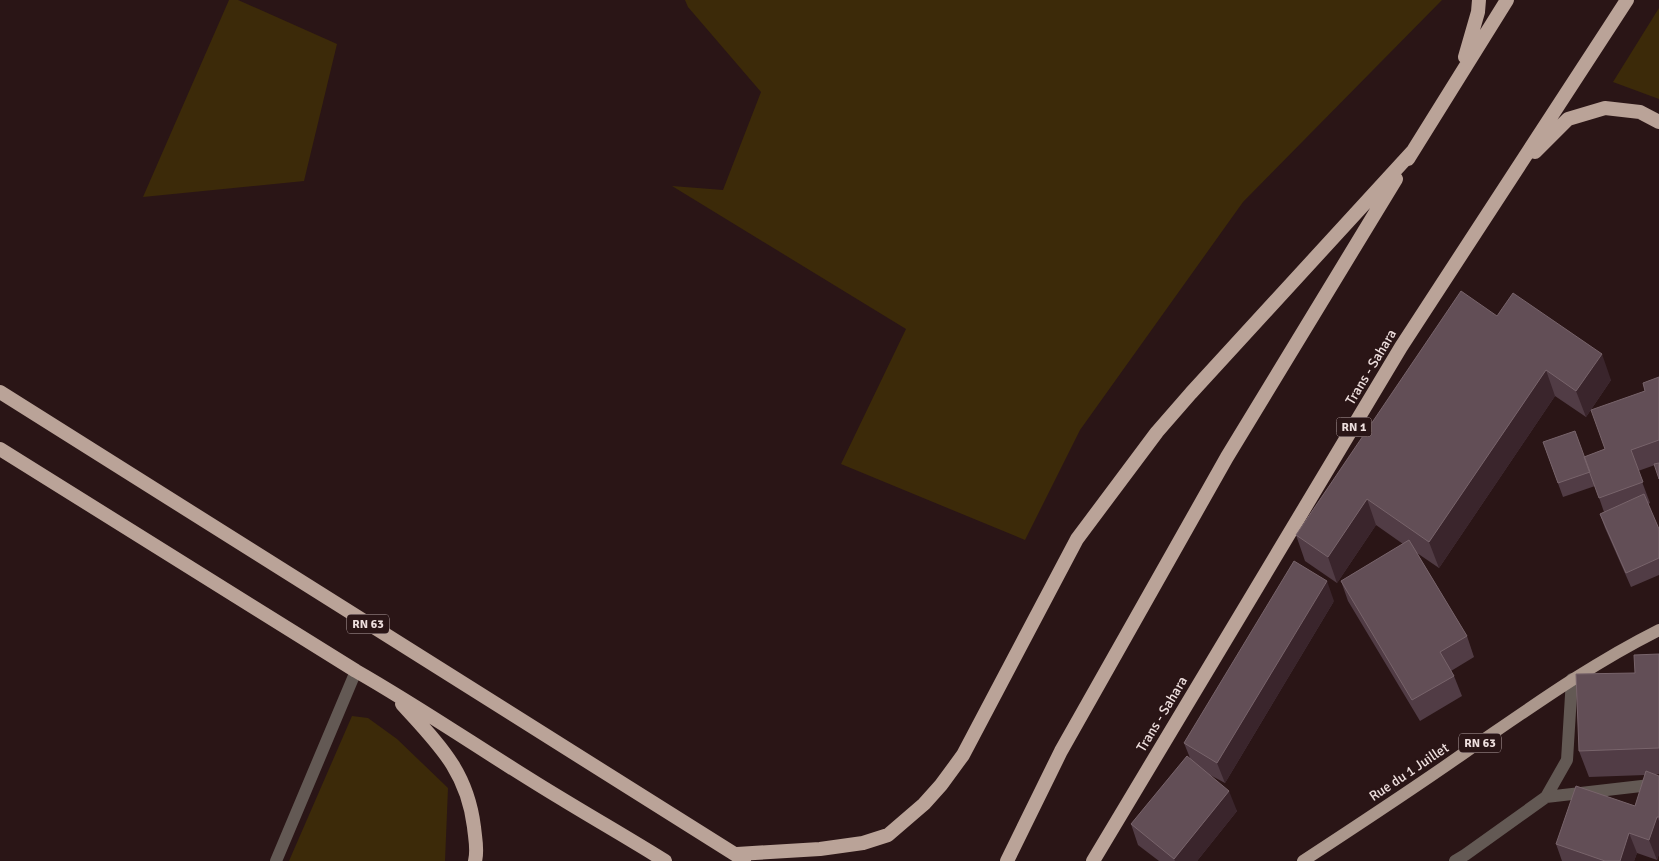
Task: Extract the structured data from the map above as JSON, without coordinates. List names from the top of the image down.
{
  "streets": {
    "highway": ["Trans - Sahara", "RN 1", "RN 63"],
    "main road": ["Rue du 1 Juillet"]
  }
}
